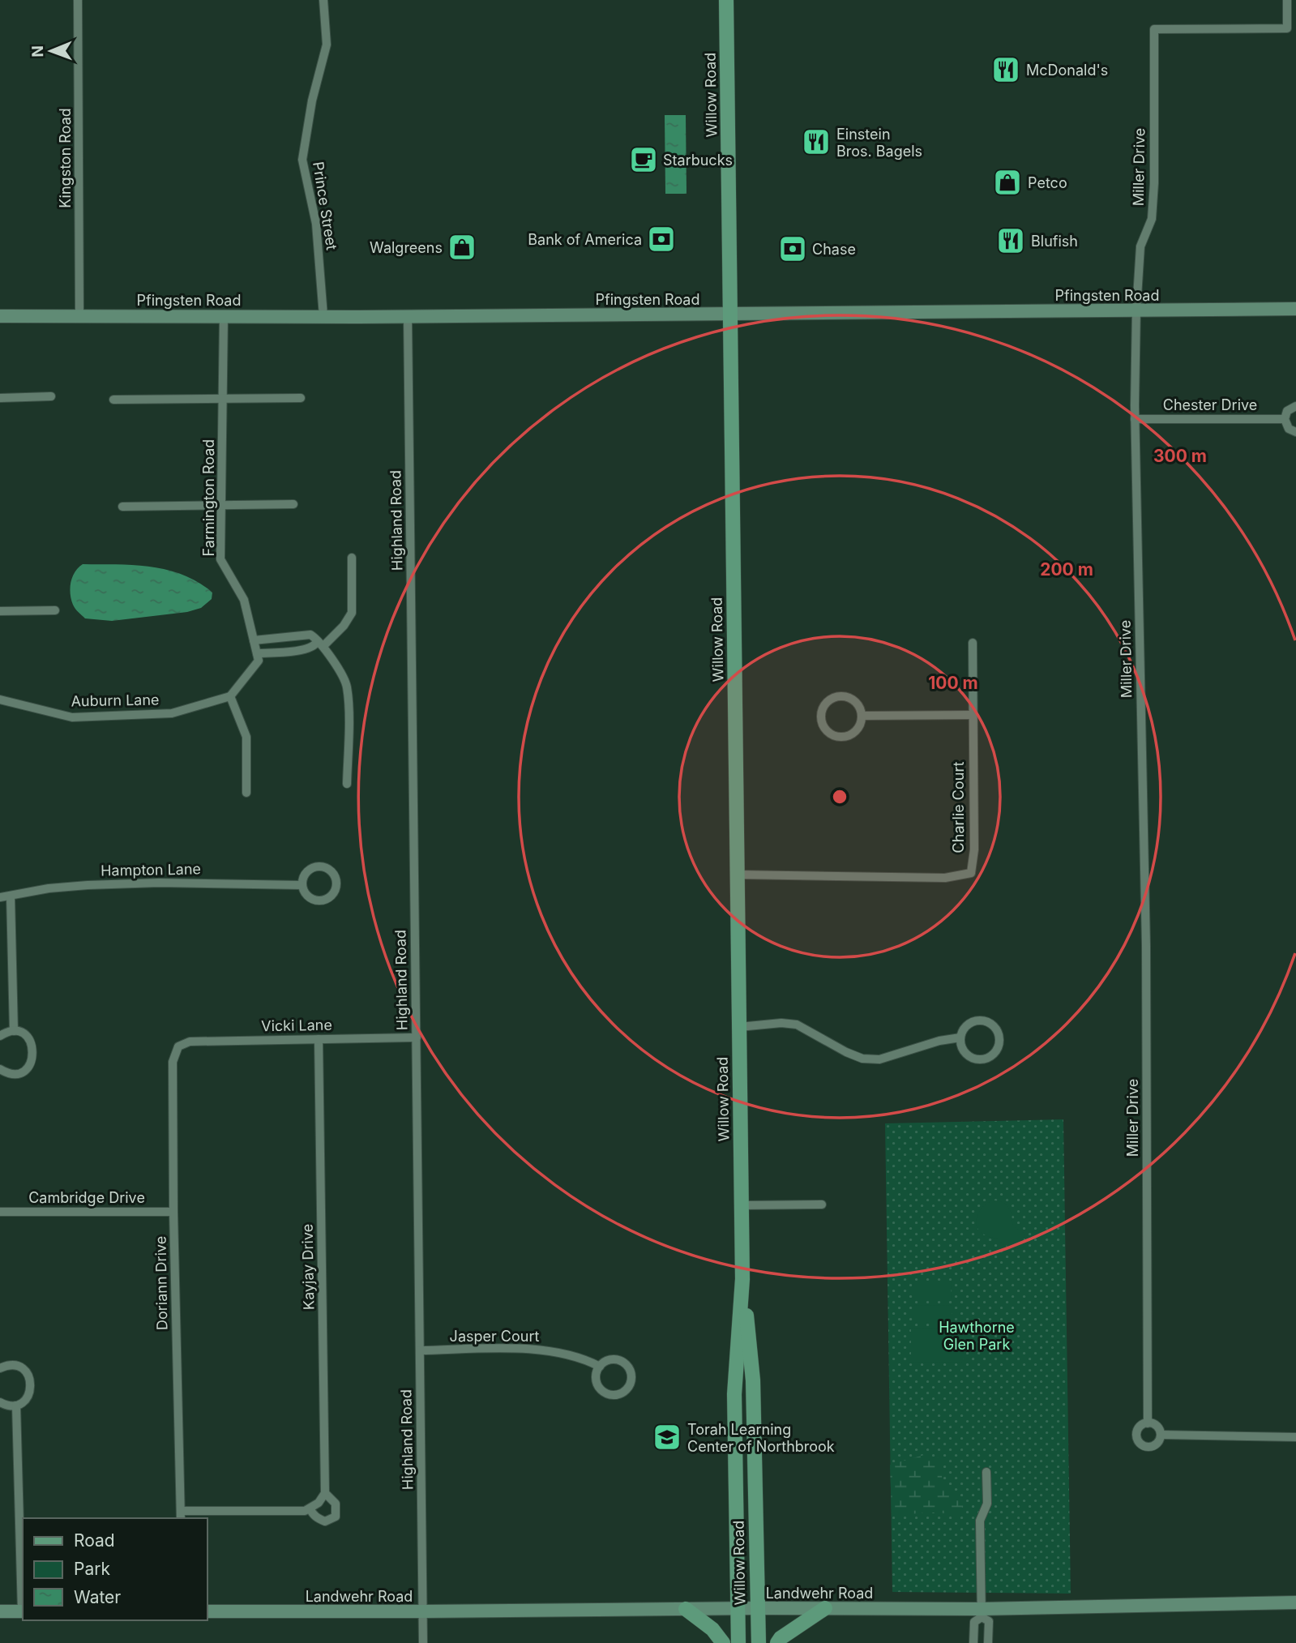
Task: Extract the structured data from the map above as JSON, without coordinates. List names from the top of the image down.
{
  "streets": {
    "main road": ["Willow Road", "Pfingsten Road", "Landwehr Road"],
    "street": [
      "Kingston Road",
      "Miller Drive",
      "Prince Street",
      "Chester Drive",
      "Farmington Road",
      "Highland Road",
      "Auburn Lane",
      "Charlie Court",
      "Hampton Lane",
      "Vicki Lane",
      "Cambridge Drive",
      "Kayjay Drive",
      "Doriann Drive",
      "Jasper Court"
    ]
  },
  "crossings": [
    ["Willow Road", "Pfingsten Road"],
    ["Willow Road", "Charlie Court"],
    ["Willow Road", "Landwehr Road"],
    ["Kingston Road", "Pfingsten Road"],
    ["Miller Drive", "Pfingsten Road"],
    ["Miller Drive", "Chester Drive"],
    ["Prince Street", "Pfingsten Road"],
    ["Pfingsten Road", "Farmington Road"],
    ["Pfingsten Road", "Highland Road"],
    ["Highland Road", "Vicki Lane"],
    ["Highland Road", "Jasper Court"],
    ["Highland Road", "Landwehr Road"],
    ["Vicki Lane", "Kayjay Drive"],
    ["Vicki Lane", "Doriann Drive"],
    ["Cambridge Drive", "Doriann Drive"],
    ["Kayjay Drive", "Doriann Drive"]
  ],
  "parks": ["Hawthorne Glen Park"],
  "places": {
    "restaurant": ["McDonald's", "Einstein Bros. Bagels", "Blufish"],
    "cafe": ["Starbucks"],
    "shop": ["Petco", "Walgreens"],
    "bank": ["Bank of America", "Chase"],
    "school or university": ["Torah Learning Center of Northbrook"]
  },
  "legend": ["Road", "Park", "Water"],
  "north": "left",
  "rings": ["300 m", "200 m", "100 m"]
}
